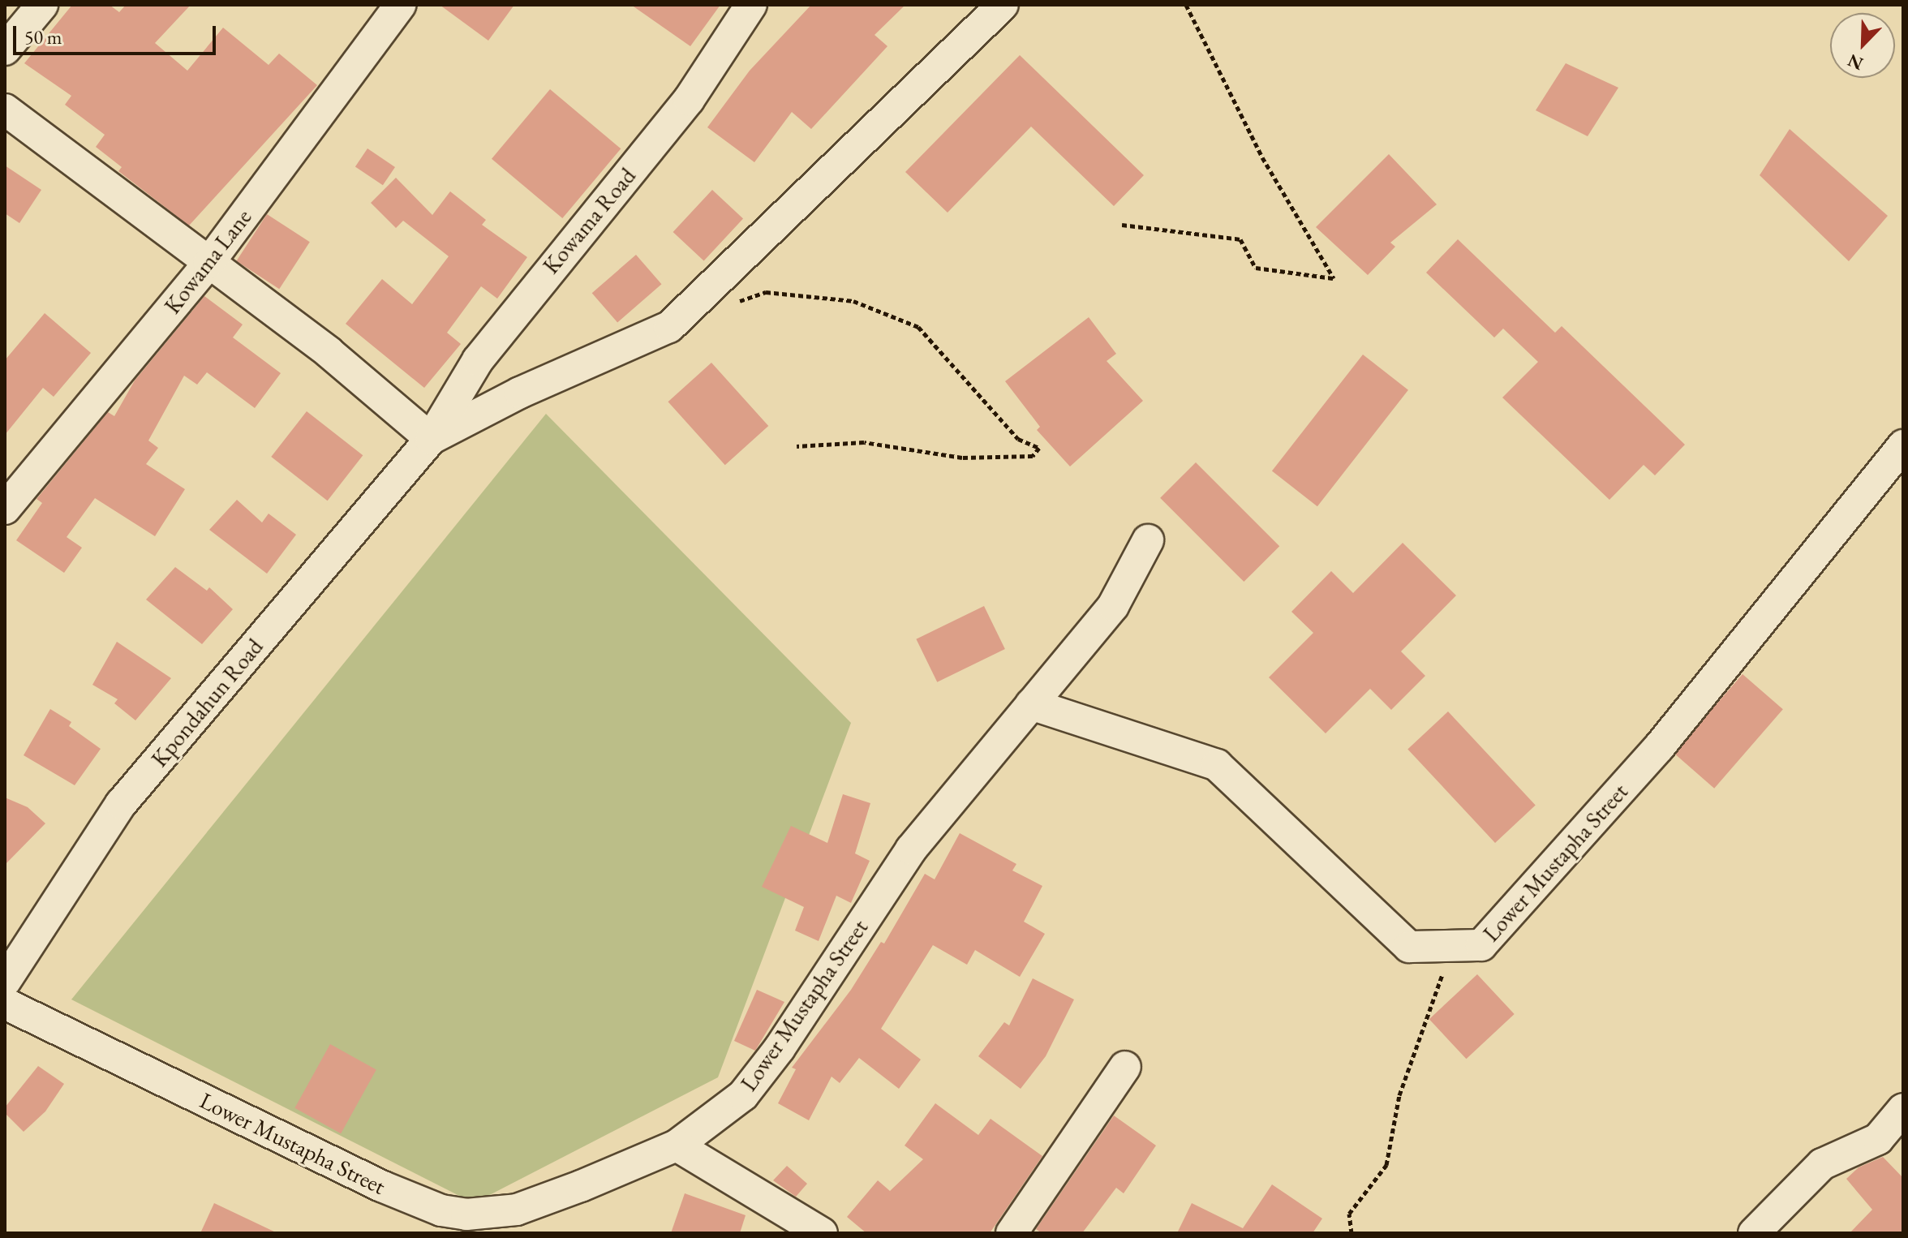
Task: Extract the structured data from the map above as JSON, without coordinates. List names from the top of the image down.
{
  "streets": {
    "street": [
      "Kowama Road",
      "Kowama Lane",
      "Kpondahun Road",
      "Lower Mustapha Street"
    ]
  },
  "crossings": [
    ["Kowama Road", "Kpondahun Road"]
  ],
  "scale_bar": "50 m",
  "north": "bottom left"
}
